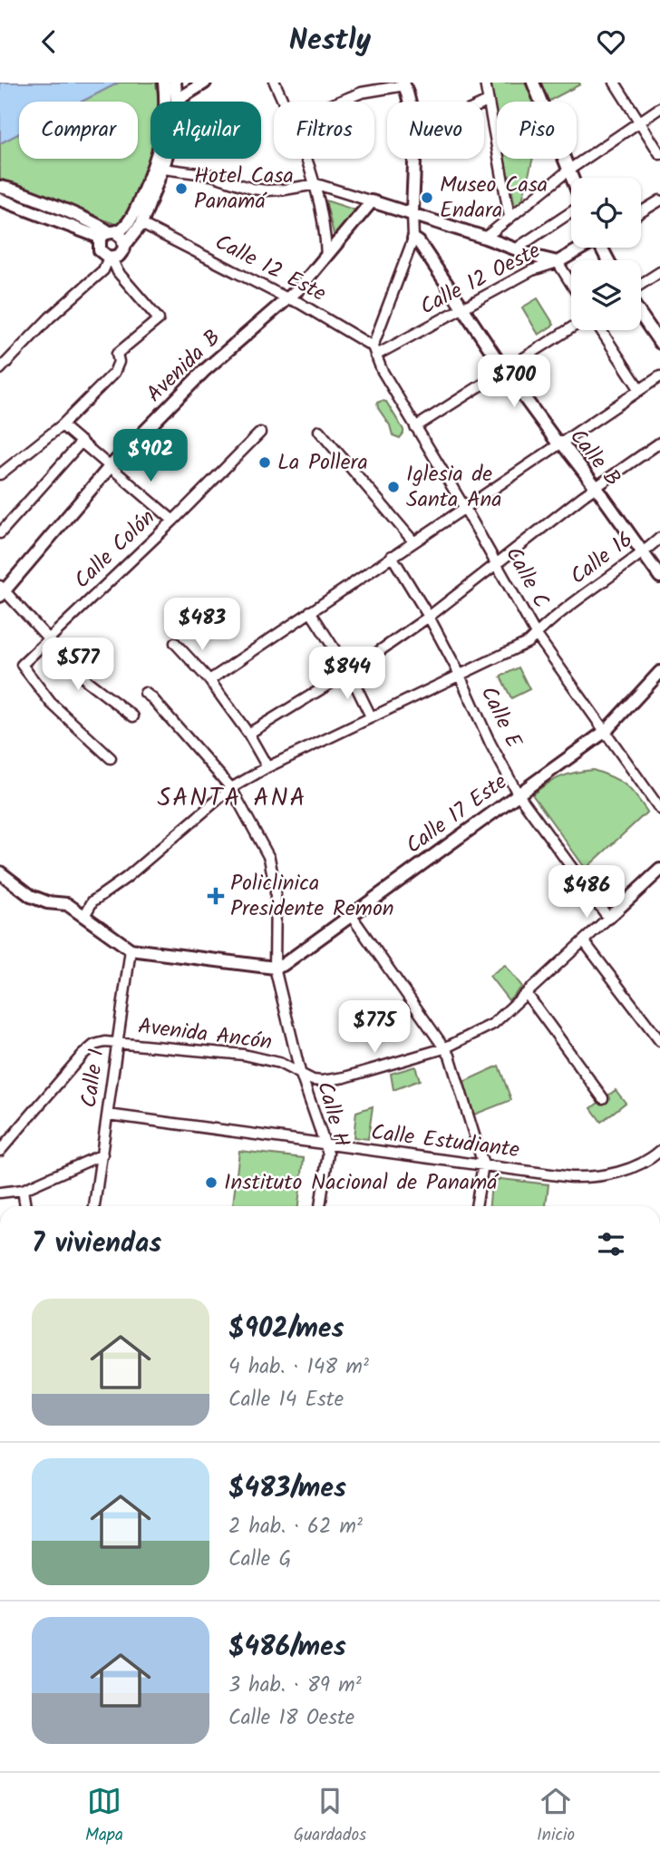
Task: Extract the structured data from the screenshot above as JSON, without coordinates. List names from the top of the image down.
{
  "streets": {
    "street": [
      "Calle 12 Este",
      "Calle 12 Oeste",
      "Avenida B",
      "Calle B",
      "Calle Colón",
      "Calle 16",
      "Calle C",
      "Calle E",
      "Calle 17 Este",
      "Avenida Ancón",
      "Calle I",
      "Calle H",
      "Calle Estudiante"
    ]
  },
  "crossings": [
    ["Calle 12 Este", "Calle 12 Oeste"],
    ["Calle 12 Este", "Avenida B"],
    ["Calle 12 Este", "Calle C"],
    ["Calle 12 Oeste", "Calle B"],
    ["Calle 12 Oeste", "Calle C"],
    ["Calle B", "Calle 16"],
    ["Calle 16", "Calle C"],
    ["Calle 16", "Calle E"],
    ["Calle 16", "Calle H"],
    ["Calle C", "Calle 17 Este"],
    ["Calle E", "Calle 17 Este"],
    ["Calle E", "Avenida Ancón"],
    ["Calle 17 Este", "Calle H"],
    ["Avenida Ancón", "Calle I"],
    ["Avenida Ancón", "Calle H"],
    ["Calle I", "Calle Estudiante"],
    ["Calle H", "Calle Estudiante"]
  ],
  "districts": ["SANTA ANA"],
  "places": {
    "other": [
      "Hotel Casa Panamá",
      "Museo Casa Endara",
      "La Pollera",
      "Iglesia de Santa Ana",
      "Instituto Nacional de Panamá"
    ],
    "health": ["Policlinica Presidente Remon"]
  },
  "page": {
    "header": "Nestly",
    "chip": [
      "Comprar",
      "Alquilar",
      "Filtros",
      "Nuevo",
      "Piso"
    ],
    "price": [
      "$700",
      "$902",
      "$483",
      "$577",
      "$844",
      "$486",
      "$775"
    ],
    "heading": "7 viviendas",
    "list": [
      {
        "name": "$902/mes",
        "note": "4 hab. · 148 m² · Calle 14 Este"
      },
      {
        "name": "$483/mes",
        "note": "2 hab. · 62 m² · Calle G"
      },
      {
        "name": "$486/mes",
        "note": "3 hab. · 89 m² · Calle 18 Oeste"
      }
    ],
    "tabs": ["Mapa", "Guardados", "Inicio"]
  }
}
